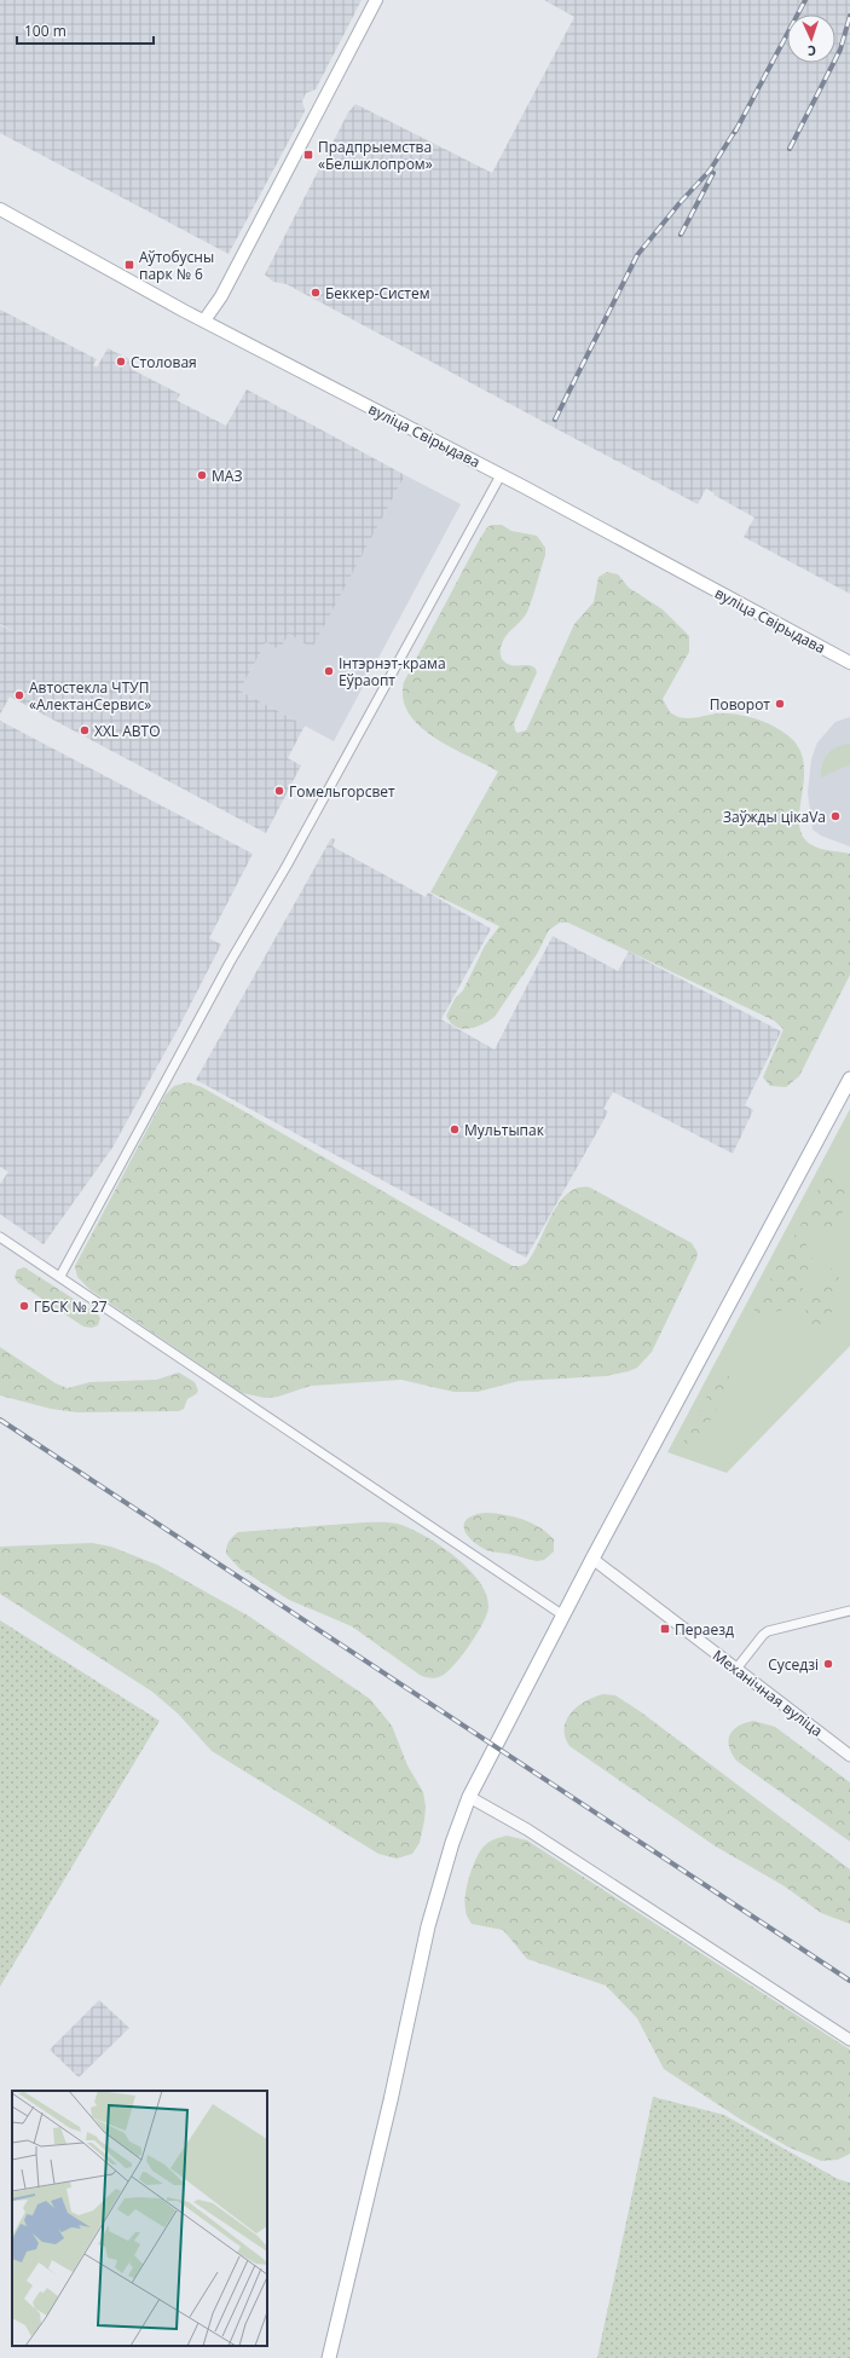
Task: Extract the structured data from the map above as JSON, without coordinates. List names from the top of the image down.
{
  "streets": {
    "main road": ["вуліца Свірыдава"],
    "street": ["Механічная вуліца"]
  },
  "places": {
    "transit": ["Прадпрыемства «Белшклопром»", "Аўтобусны парк № 6", "Пераезд"],
    "other": [
      "Беккер-Систем",
      "Столовая",
      "МАЗ",
      "Інтэрнэт-крама Еўраопт",
      "Автостекла ЧТУП «АлектанСервис»",
      "Поворот",
      "XXL АВТО",
      "Гомельгорсвет",
      "Заўжды цікаVа",
      "Мультыпак",
      "ГБСК № 27",
      "Суседзі"
    ]
  },
  "scale_bar": "100 m",
  "north": "bottom"
}
